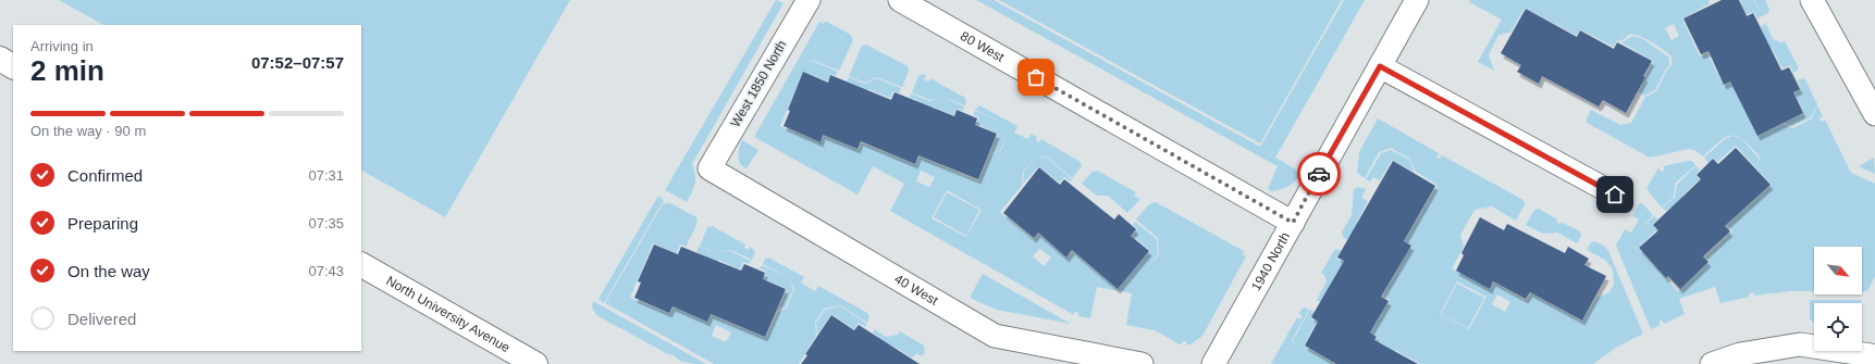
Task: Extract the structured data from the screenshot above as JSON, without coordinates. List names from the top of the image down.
{
  "streets": {
    "highway": ["North University Avenue"],
    "street": [
      "80 West",
      "West 1850 North",
      "1940 North",
      "40 West"
    ]
  },
  "crossings": [
    ["80 West", "1940 North"],
    ["West 1850 North", "40 West"]
  ],
  "north": "bottom right",
  "page": {
    "heading": ["2 min", "Arriving in", "07:52–07:57"],
    "bar": "On the way · 90 m",
    "list": [
      ["Confirmed", "07:31"],
      ["Preparing", "07:35"],
      ["On the way", "07:43"],
      "Delivered"
    ]
  }
}
